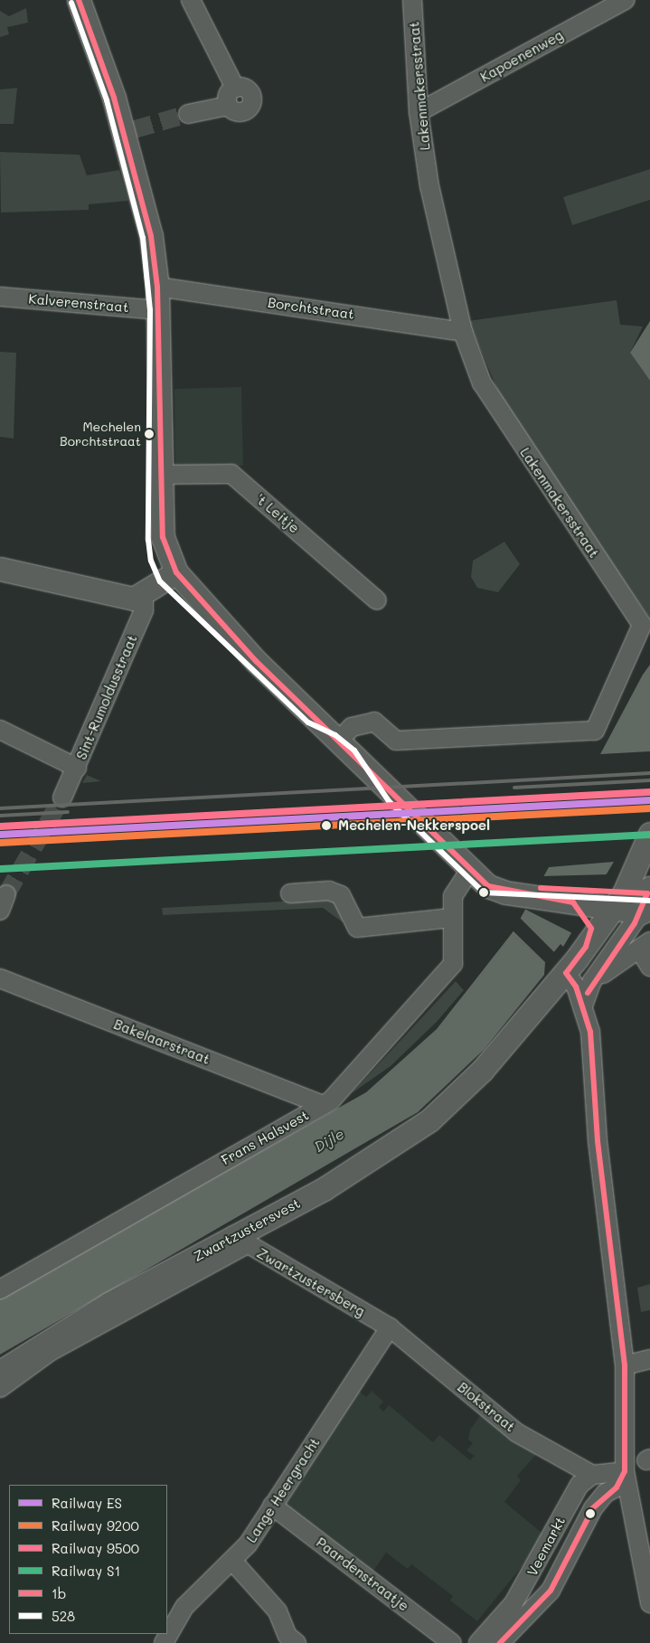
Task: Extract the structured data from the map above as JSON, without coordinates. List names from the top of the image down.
{
  "streets": {
    "main road": ["Zwartzustersvest"],
    "street": [
      "Kapoenenweg",
      "Lakenmakersstraat",
      "Kalverenstraat",
      "Borchtstraat",
      "'t Leitje",
      "Sint-Rumoldusstraat",
      "Bakelaarstraat",
      "Frans Halsvest",
      "Zwartzustersberg",
      "Blokstraat",
      "Lange Heergracht",
      "Veemarkt",
      "Paardenstraatje"
    ]
  },
  "crossings": [
    ["Kapoenenweg", "Lakenmakersstraat"],
    ["Lakenmakersstraat", "Borchtstraat"],
    ["Bakelaarstraat", "Frans Halsvest"],
    ["Zwartzustersvest", "Zwartzustersberg"],
    ["Zwartzustersberg", "Blokstraat"],
    ["Zwartzustersberg", "Lange Heergracht"],
    ["Blokstraat", "Lange Heergracht"],
    ["Blokstraat", "Veemarkt"],
    ["Lange Heergracht", "Paardenstraatje"]
  ],
  "water": ["Dijle"],
  "places": ["Mechelen Borchtstraat", "Mechelen-Nekkerspoel"],
  "lines": [
    "transit line 1b",
    "transit line 528",
    "rail line 9500",
    "rail line ES",
    "rail line 9200",
    "rail line S1"
  ],
  "legend": [
    "Railway ES",
    "Railway 9200",
    "Railway 9500",
    "Railway S1",
    "1b",
    "528"
  ]
}
